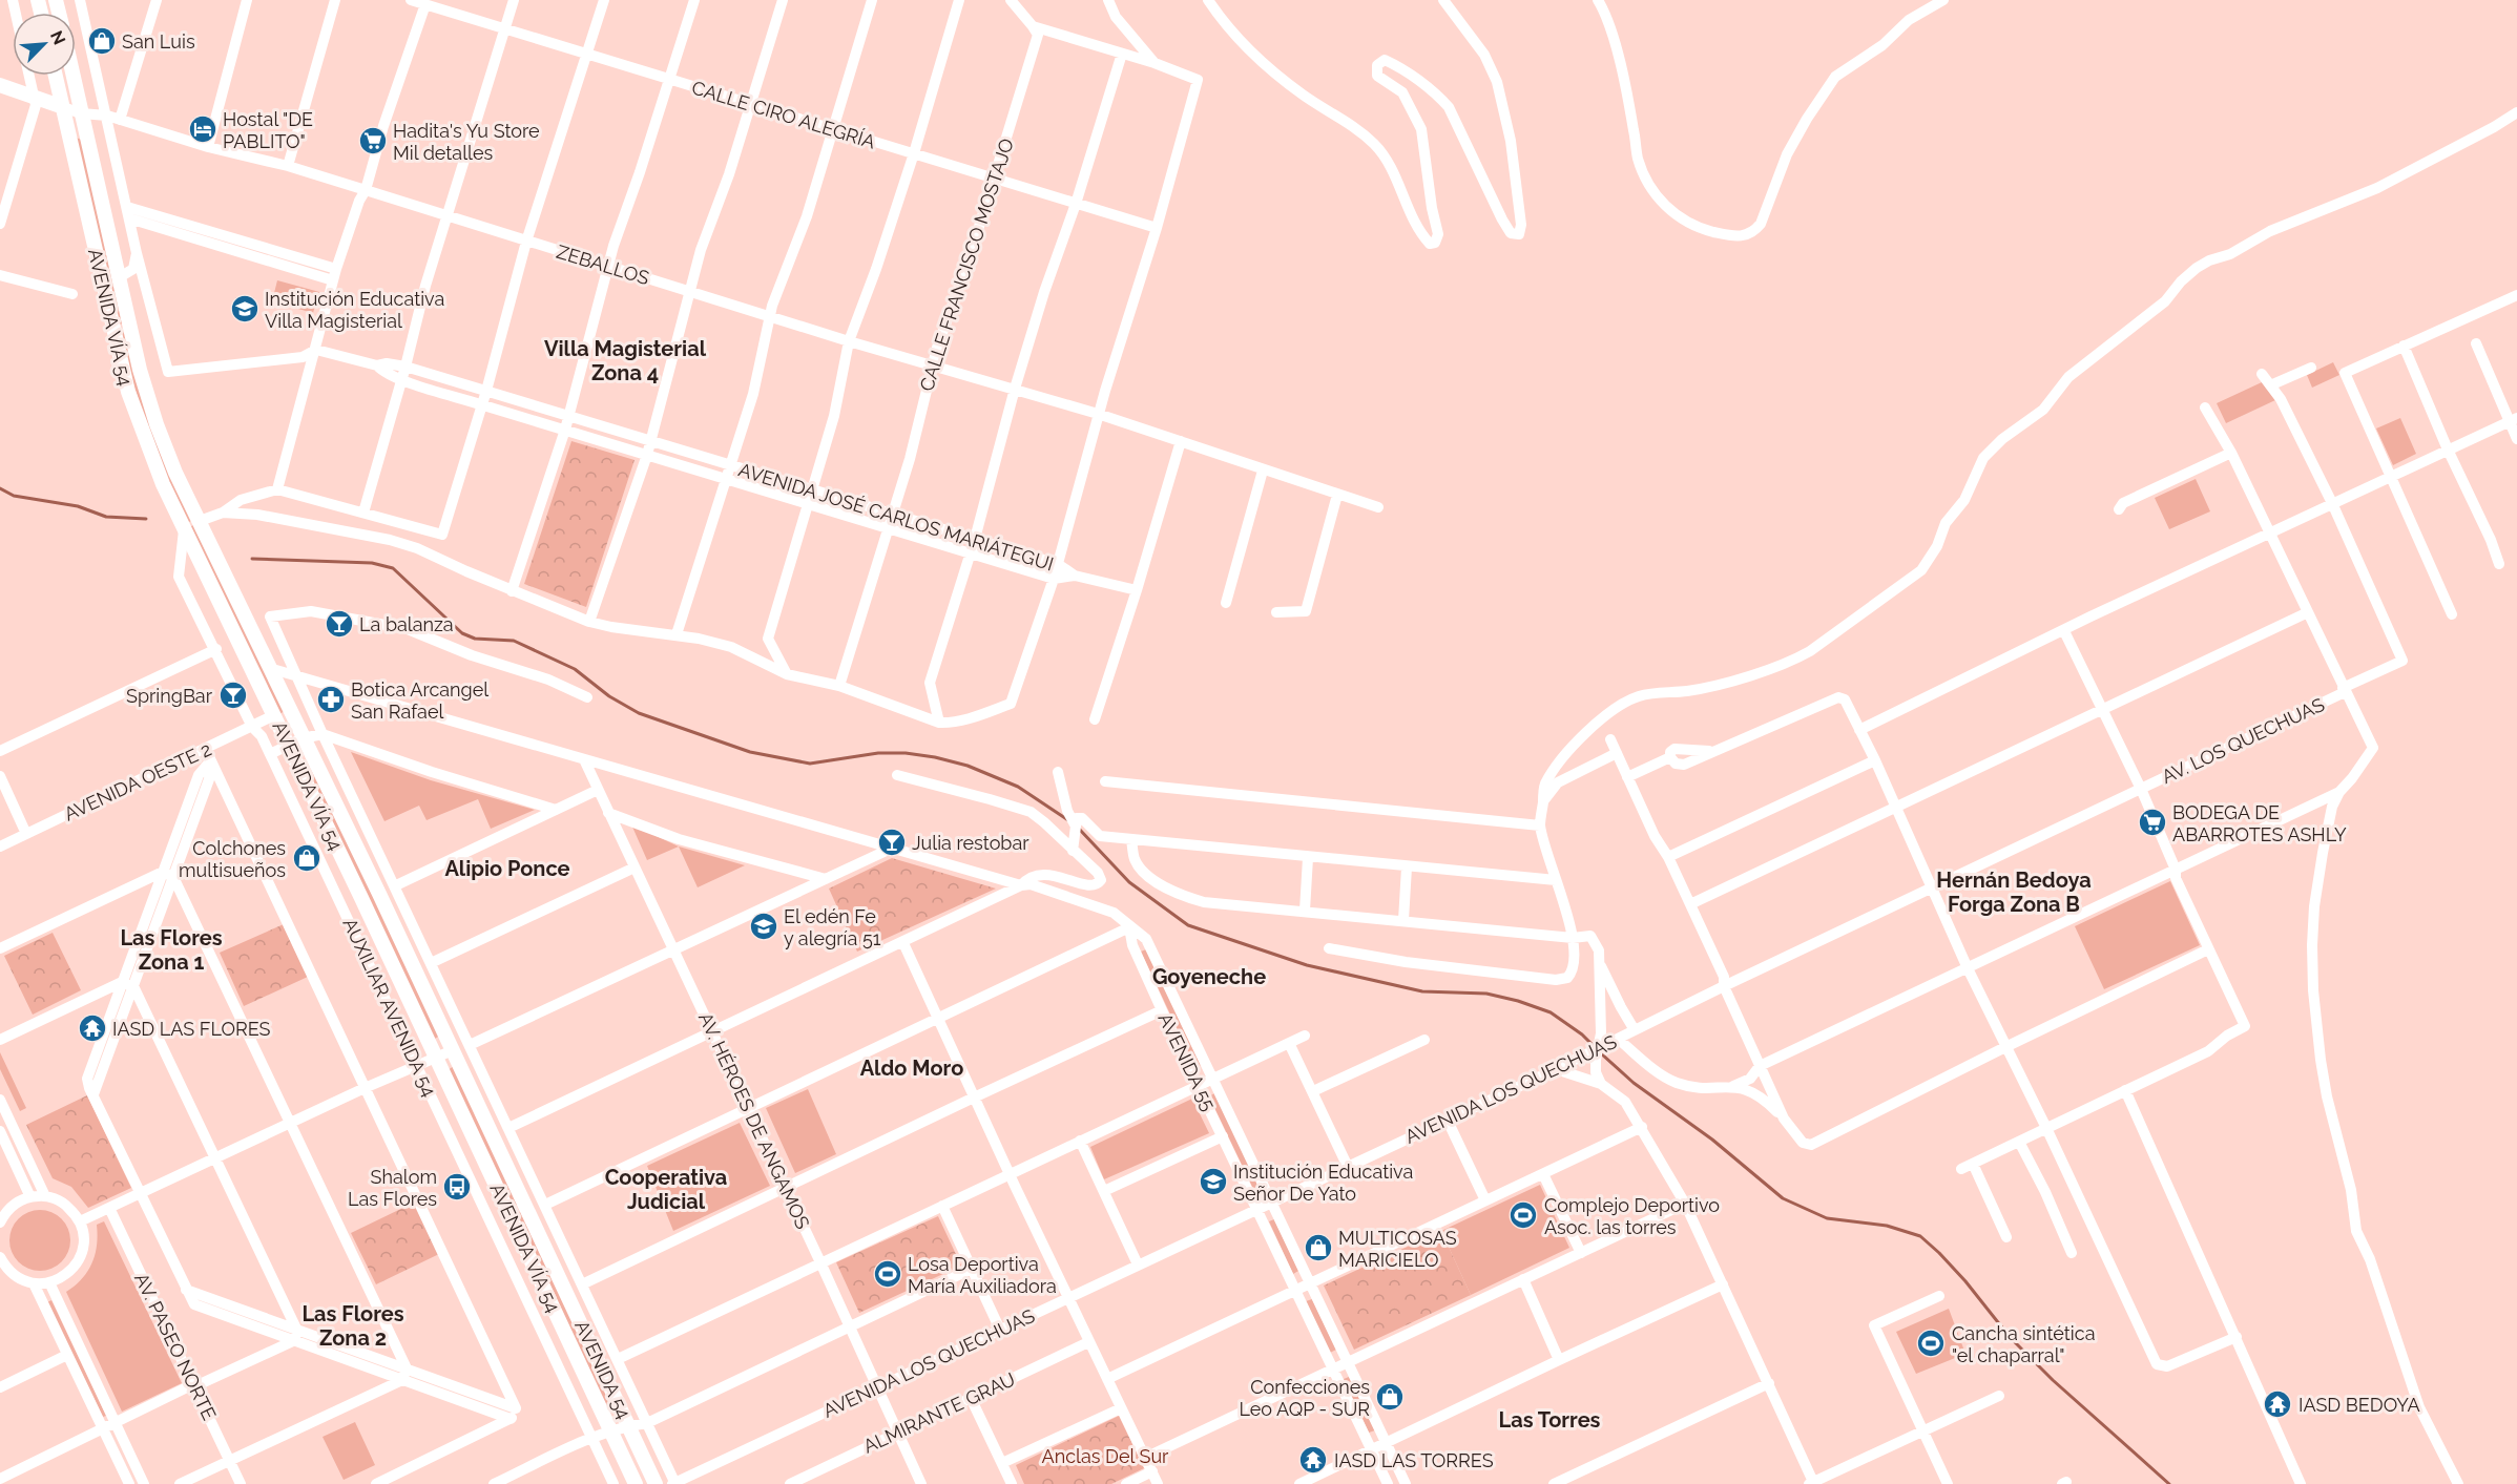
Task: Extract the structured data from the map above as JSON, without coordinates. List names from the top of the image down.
{
  "streets": {
    "main road": ["AVENIDA VÍA 54", "AVENIDA 54"],
    "street": [
      "CALLE CIRO ALEGRÍA",
      "ZEBALLOS",
      "CALLE FRANCISCO MOSTAJO",
      "AVENIDA JOSÉ CARLOS MARIÁTEGUI",
      "AV. LOS QUECHUAS",
      "AVENIDA OESTE 2",
      "AUXILIAR AVENIDA 54",
      "AVENIDA 55",
      "AVENIDA LOS QUECHUAS",
      "AV. HÉROES DE ANGAMOS",
      "AV. PASEO NORTE",
      "ALMIRANTE GRAU"
    ]
  },
  "crossings": [
    ["CALLE CIRO ALEGRÍA", "CALLE FRANCISCO MOSTAJO"],
    ["ZEBALLOS", "CALLE FRANCISCO MOSTAJO"],
    ["ZEBALLOS", "AVENIDA VÍA 54"],
    ["CALLE FRANCISCO MOSTAJO", "AVENIDA JOSÉ CARLOS MARIÁTEGUI"],
    ["AVENIDA VÍA 54", "AVENIDA OESTE 2"],
    ["AVENIDA VÍA 54", "AUXILIAR AVENIDA 54"],
    ["AVENIDA VÍA 54", "AVENIDA 54"],
    ["AV. LOS QUECHUAS", "AVENIDA LOS QUECHUAS"],
    ["AVENIDA OESTE 2", "AUXILIAR AVENIDA 54"],
    ["AVENIDA 55", "AVENIDA LOS QUECHUAS"],
    ["AVENIDA LOS QUECHUAS", "AV. HÉROES DE ANGAMOS"],
    ["AV. HÉROES DE ANGAMOS", "ALMIRANTE GRAU"]
  ],
  "districts": [
    "Villa Magisterial Zona 4",
    "Alipio Ponce",
    "Hernán Bedoya Forga Zona B",
    "Las Flores Zona 1",
    "Goyeneche",
    "Aldo Moro",
    "Cooperativa Judicial",
    "Las Flores Zona 2",
    "Las Torres"
  ],
  "parks": ["Anclas Del Sur"],
  "places": {
    "shop": [
      "San Luis",
      "Colchones multisueños",
      "MULTICOSAS MARICIELO",
      "Confecciones Leo AQP - SUR"
    ],
    "hotel": ["Hostal \"DE PABLITO\""],
    "supermarket": ["Hadita's Yu Store Mil detalles", "BODEGA DE ABARROTES ASHLY"],
    "school or university": ["Institución Educativa Villa Magisterial", "El edén Fe y alegría 51", "Institución Educativa Señor De Yato"],
    "bar": ["La balanza", "SpringBar", "Julia restobar"],
    "pharmacy": ["Botica Arcangel San Rafael"],
    "temple": ["IASD LAS FLORES", "IASD BEDOYA", "IASD LAS TORRES"],
    "bus stop": ["Shalom Las Flores"],
    "sports": ["Complejo Deportivo Asoc. las torres", "Losa Deportiva María Auxiliadora", "Cancha sintética \"el chaparral\""]
  },
  "north": "top right"
}
